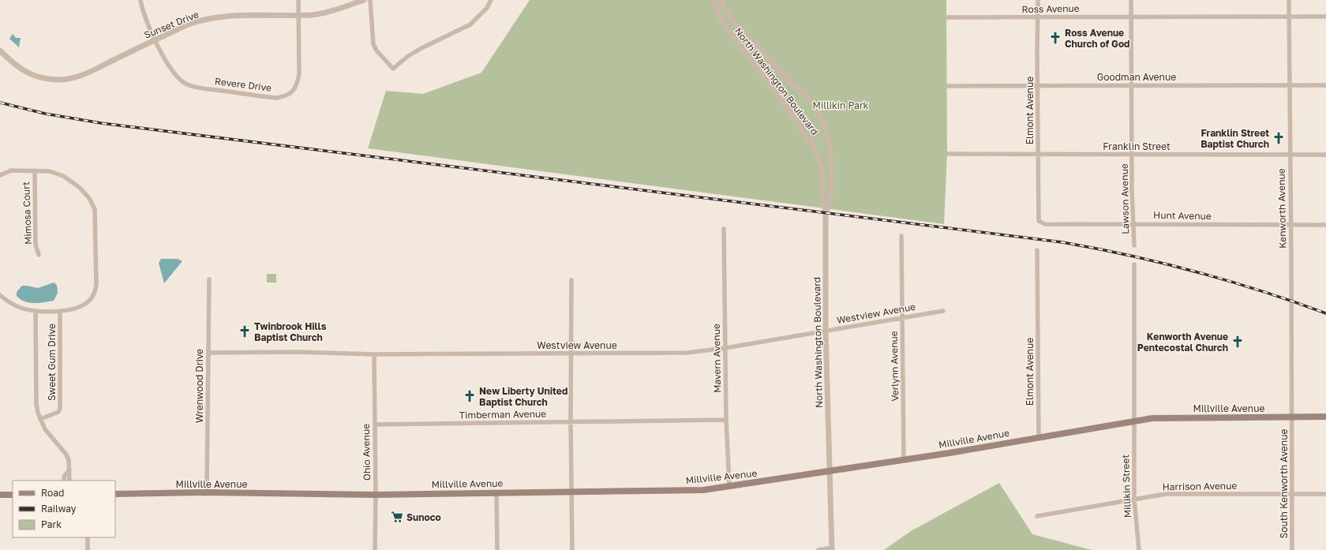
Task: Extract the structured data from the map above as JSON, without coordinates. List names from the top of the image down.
{
  "streets": {
    "main road": ["Millville Avenue"],
    "street": [
      "Ross Avenue",
      "Sunset Drive",
      "Goodman Avenue",
      "North Washington Boulevard",
      "Revere Drive",
      "Elmont Avenue",
      "Franklin Street",
      "Lawson Avenue",
      "Kenworth Avenue",
      "Mimosa Court",
      "Hunt Avenue",
      "Westview Avenue",
      "Mavern Avenue",
      "Sweet Gum Drive",
      "Verlynn Avenue",
      "Wrenwood Drive",
      "Timberman Avenue",
      "Ohio Avenue",
      "South Kenworth Avenue",
      "Millikin Street",
      "Harrison Avenue"
    ]
  },
  "crossings": [
    ["Ross Avenue", "Elmont Avenue"],
    ["Ross Avenue", "Lawson Avenue"],
    ["Ross Avenue", "Kenworth Avenue"],
    ["Sunset Drive", "Revere Drive"],
    ["Goodman Avenue", "Elmont Avenue"],
    ["Goodman Avenue", "Lawson Avenue"],
    ["Goodman Avenue", "Kenworth Avenue"],
    ["North Washington Boulevard", "Westview Avenue"],
    ["North Washington Boulevard", "Millville Avenue"],
    ["Elmont Avenue", "Franklin Street"],
    ["Elmont Avenue", "Hunt Avenue"],
    ["Elmont Avenue", "Millville Avenue"],
    ["Franklin Street", "Lawson Avenue"],
    ["Franklin Street", "Kenworth Avenue"],
    ["Lawson Avenue", "Hunt Avenue"],
    ["Kenworth Avenue", "Hunt Avenue"],
    ["Kenworth Avenue", "Millville Avenue"],
    ["Kenworth Avenue", "South Kenworth Avenue"],
    ["Westview Avenue", "Mavern Avenue"],
    ["Westview Avenue", "Verlynn Avenue"],
    ["Westview Avenue", "Wrenwood Drive"],
    ["Westview Avenue", "Ohio Avenue"],
    ["Mavern Avenue", "Millville Avenue"],
    ["Mavern Avenue", "Timberman Avenue"],
    ["Verlynn Avenue", "Millville Avenue"],
    ["Wrenwood Drive", "Millville Avenue"],
    ["Millville Avenue", "Ohio Avenue"],
    ["Millville Avenue", "South Kenworth Avenue"],
    ["Millville Avenue", "Millikin Street"],
    ["Timberman Avenue", "Ohio Avenue"],
    ["South Kenworth Avenue", "Harrison Avenue"],
    ["Millikin Street", "Harrison Avenue"]
  ],
  "parks": ["Millikin Park"],
  "places": {
    "church": [
      "Ross Avenue Church of God",
      "Franklin Street Baptist Church",
      "Twinbrook Hills Baptist Church",
      "Kenworth Avenue Pentecostal Church",
      "New Liberty United Baptist Church"
    ],
    "supermarket": ["Sunoco"]
  },
  "legend": ["Road", "Railway", "Park"]
}
